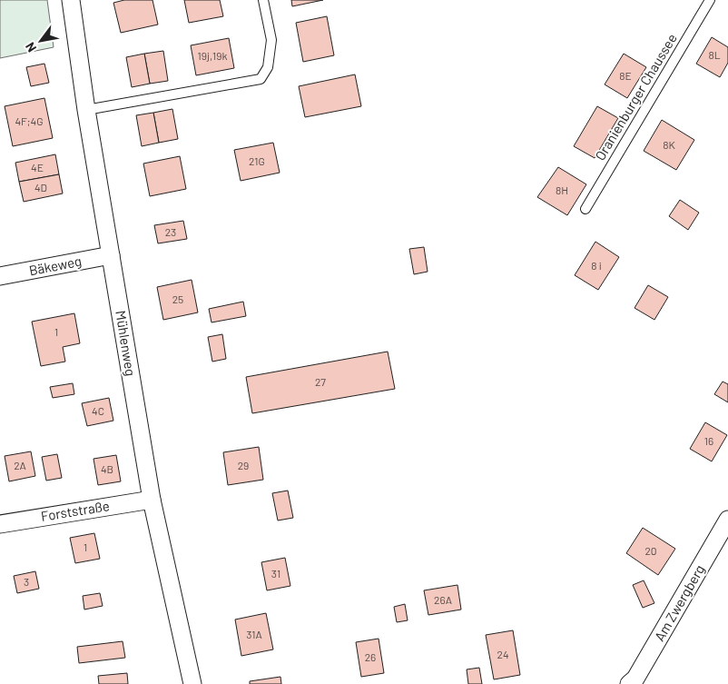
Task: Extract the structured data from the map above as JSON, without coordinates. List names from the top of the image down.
{
  "streets": {
    "street": [
      "Bäkeweg",
      "Mühlenweg",
      "Forststraße",
      "Am Zwergberg"
    ],
    "lane": ["Oranienburger Chaussee"]
  },
  "crossings": [
    ["Bäkeweg", "Mühlenweg"],
    ["Mühlenweg", "Forststraße"]
  ],
  "house_numbers": [
    "8L",
    "19j,19k",
    "8E",
    "4F;4G",
    "8K",
    "21G",
    "4E",
    "4D",
    "8H",
    "23",
    "8 i",
    "25",
    "1",
    "27",
    "4C",
    "16",
    "2A",
    "29",
    "4B",
    "1",
    "20",
    "31",
    "3",
    "26A",
    "31A",
    "24",
    "26"
  ],
  "north": "bottom left"
}
